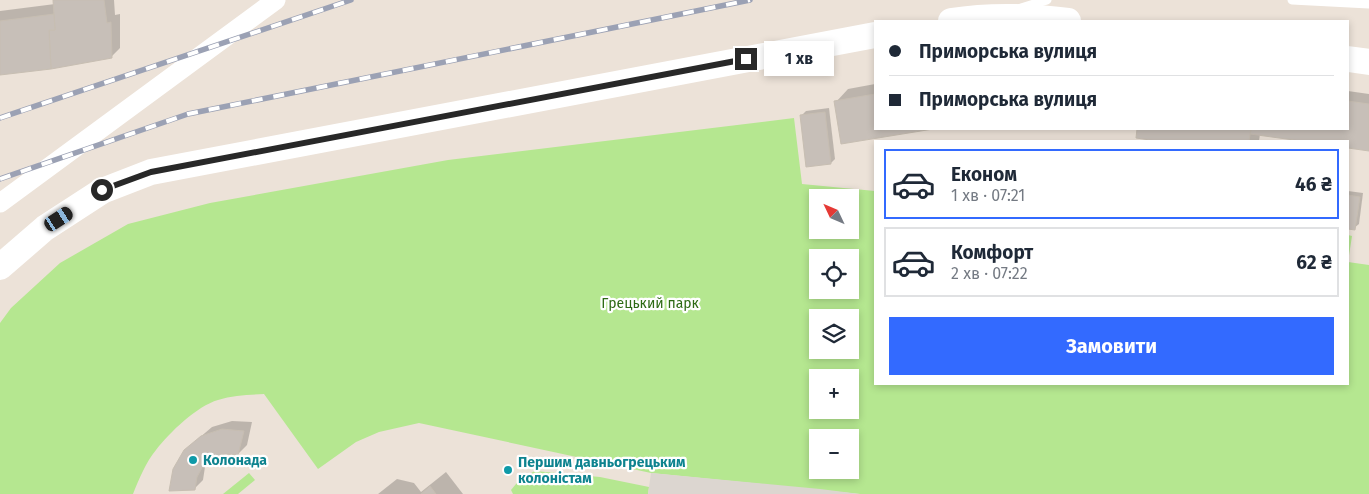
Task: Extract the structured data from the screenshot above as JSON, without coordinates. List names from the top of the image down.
{
  "parks": ["Грецький парк"],
  "places": ["Колонада", "Першим давньогрецьким колоністам"],
  "north": "top left",
  "page": {
    "banner": ["Приморська вулиця", "Приморська вулиця"],
    "bubble": "1 хв",
    "list": [
      {
        "name": "Економ",
        "note": "1 хв · 07:21",
        "value": "46 ₴"
      },
      {
        "name": "Комфорт",
        "note": "2 хв · 07:22",
        "value": "62 ₴"
      }
    ],
    "map_buttons": ["+", "−"],
    "buttons": "Замовити"
  }
}
